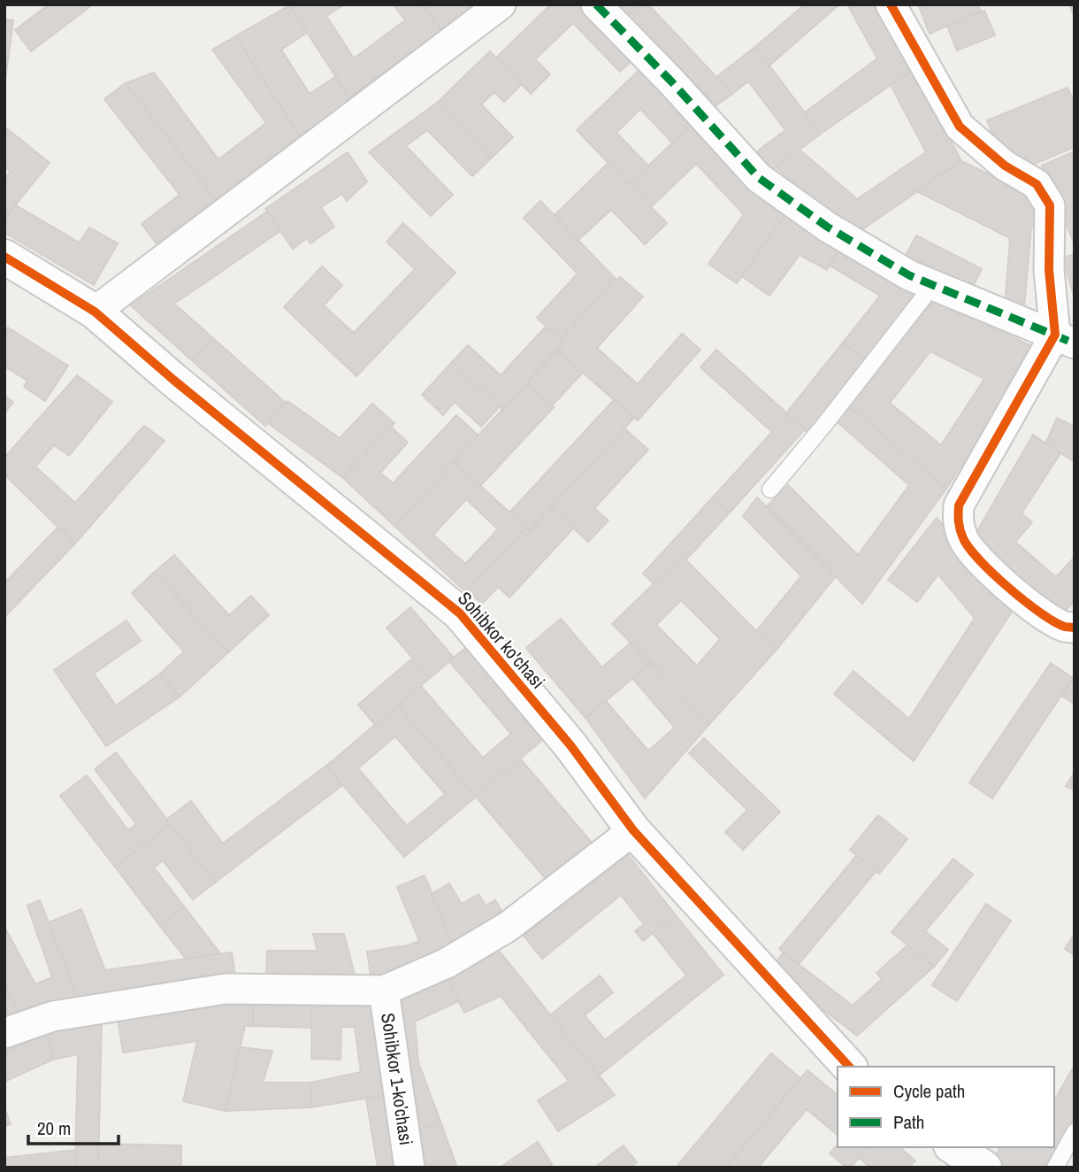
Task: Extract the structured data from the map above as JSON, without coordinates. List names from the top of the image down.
{
  "streets": {
    "street": ["Sohibkor ko'chasi", "Sohibkor 1-koʼchasi"]
  },
  "legend": ["Cycle path", "Path"],
  "scale_bar": "20 m"
}
